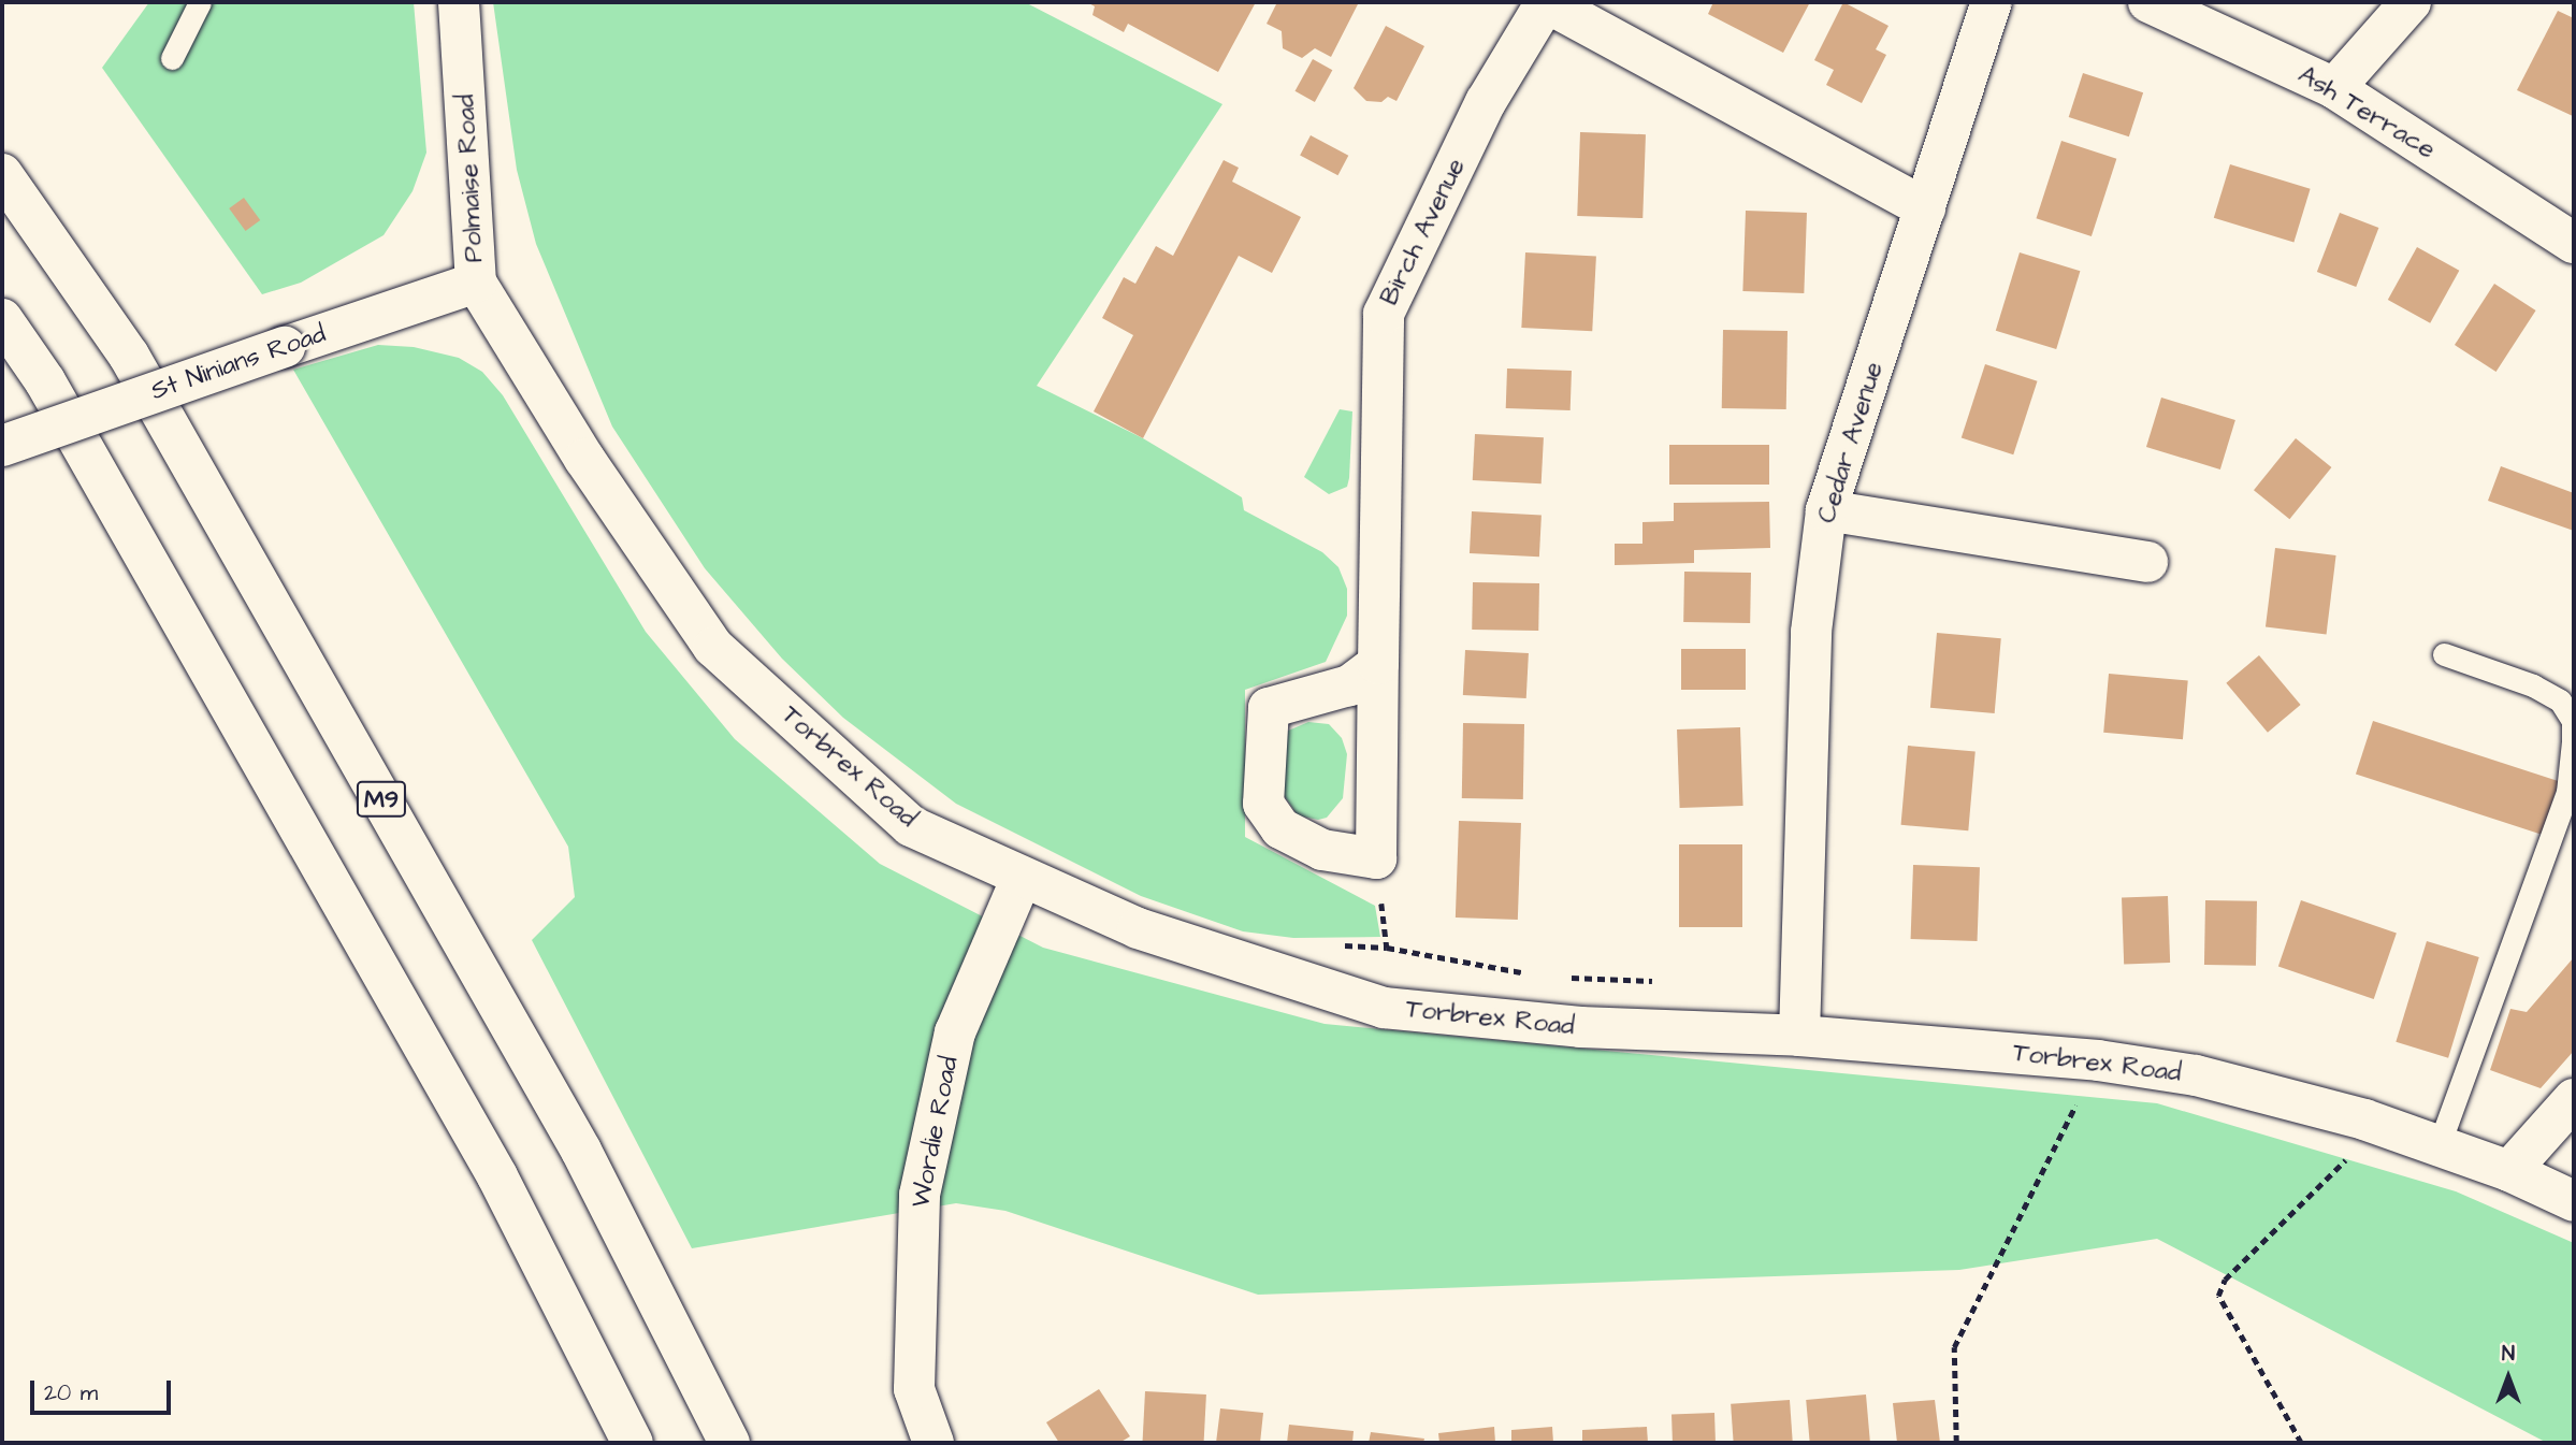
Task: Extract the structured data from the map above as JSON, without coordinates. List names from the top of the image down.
{
  "streets": {
    "main road": [
      "Ash Terrace",
      "Polmaise Road",
      "Birch Avenue",
      "St Ninians Road",
      "Cedar Avenue",
      "Torbrex Road",
      "M9",
      "Wordie Road"
    ]
  },
  "crossings": [
    ["Polmaise Road", "St Ninians Road"],
    ["Polmaise Road", "Torbrex Road"],
    ["Birch Avenue", "Cedar Avenue"],
    ["Cedar Avenue", "Torbrex Road"],
    ["Torbrex Road", "Wordie Road"]
  ],
  "scale_bar": "20 m",
  "north": "top"
}
